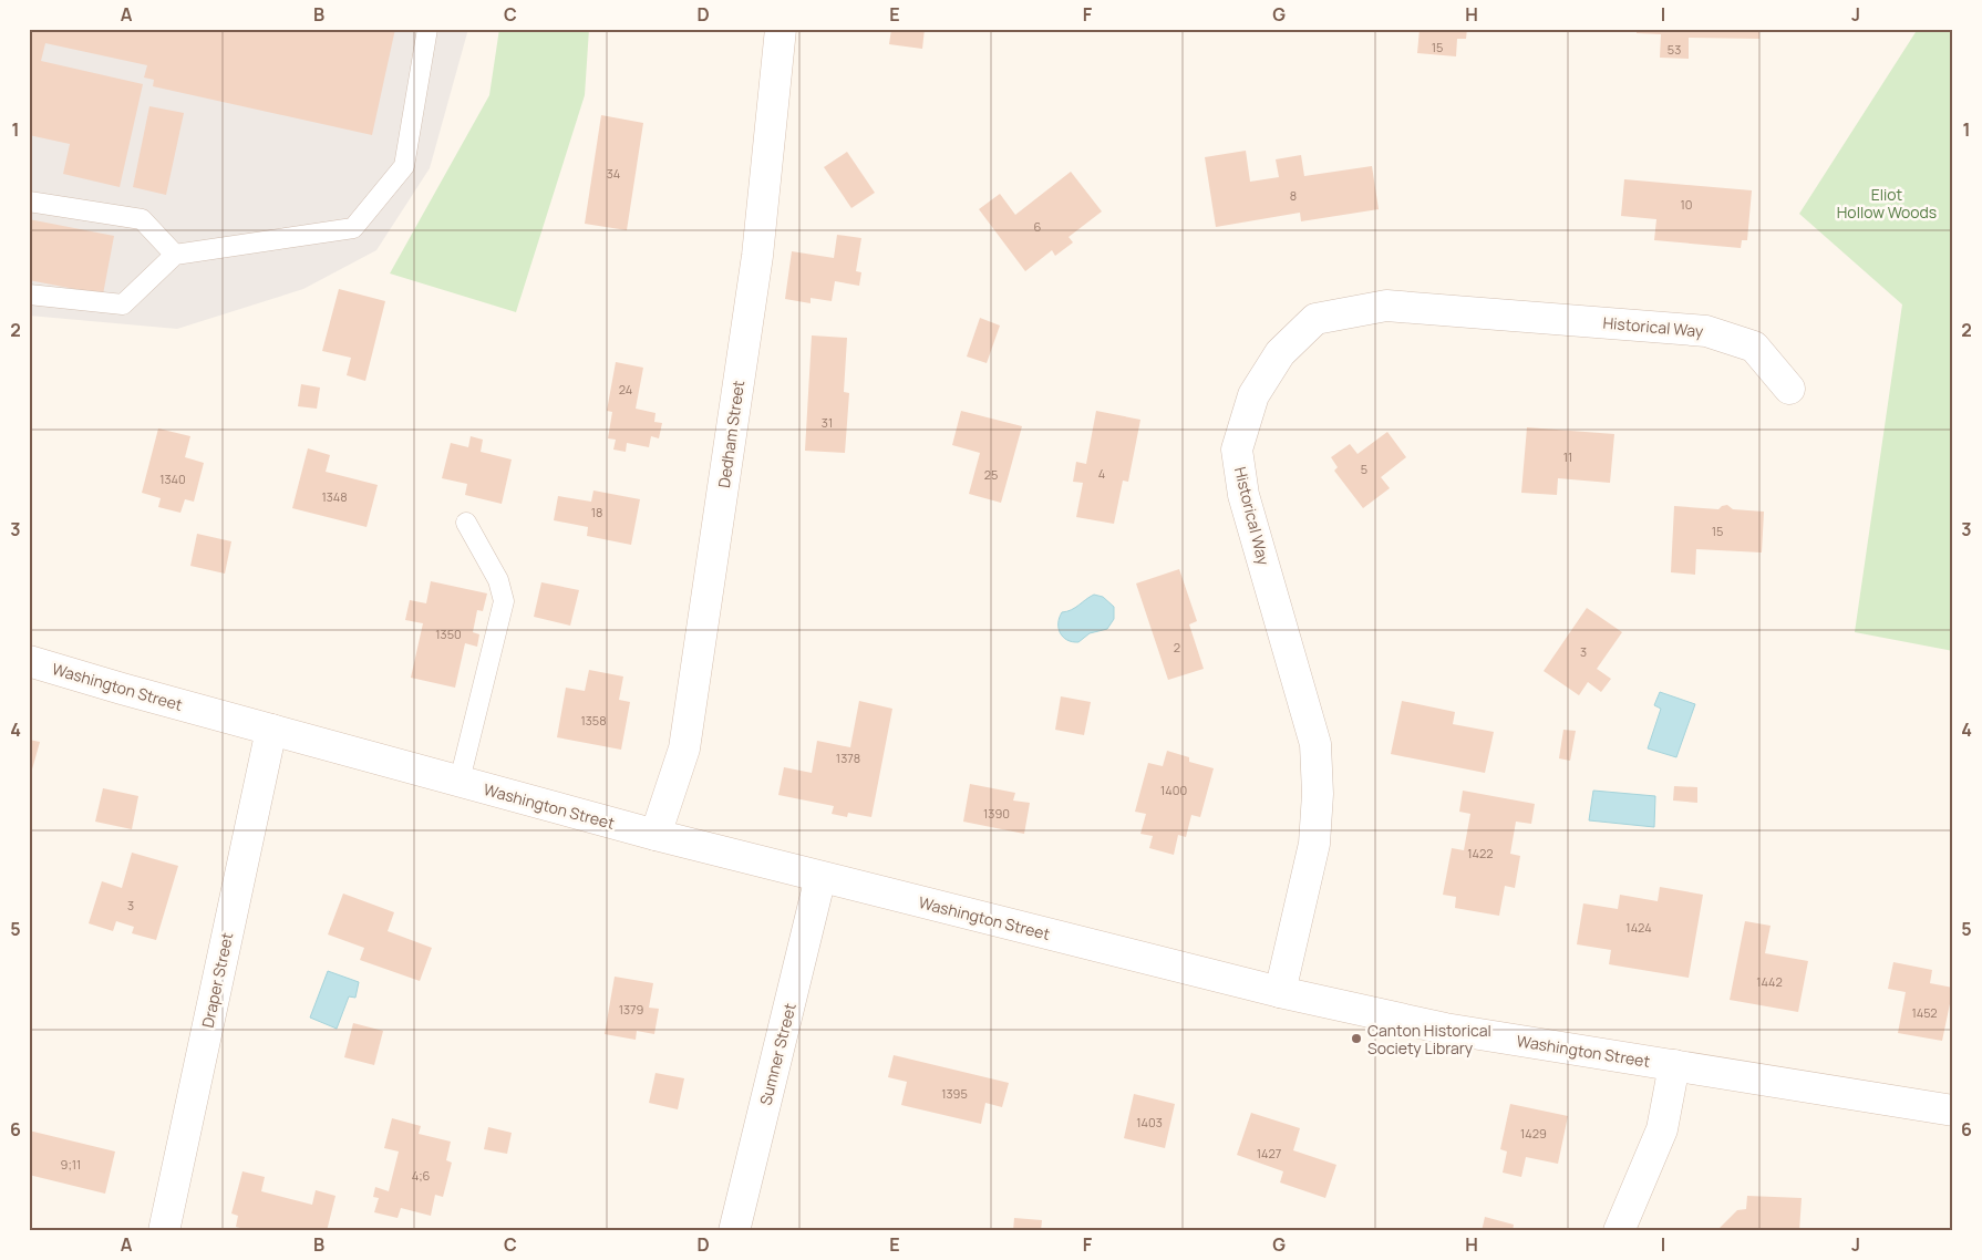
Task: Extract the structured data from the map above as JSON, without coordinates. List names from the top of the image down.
{
  "streets": {
    "main road": [
      "Historical Way",
      "Dedham Street",
      "Washington Street",
      "Draper Street",
      "Sumner Street"
    ]
  },
  "crossings": [
    ["Historical Way", "Washington Street"],
    ["Dedham Street", "Washington Street"],
    ["Washington Street", "Draper Street"],
    ["Washington Street", "Sumner Street"]
  ],
  "parks": ["Eliot Hollow Woods"],
  "places": ["Canton Historical Society Library"],
  "house_numbers": [
    "15",
    "53",
    "34",
    "8",
    "10",
    "6",
    "24",
    "31",
    "11",
    "5",
    "4",
    "25",
    "1340",
    "1348",
    "18",
    "15",
    "1350",
    "2",
    "3",
    "1358",
    "1378",
    "1400",
    "1390",
    "1422",
    "3",
    "1424",
    "1442",
    "1379",
    "1452",
    "1395",
    "1403",
    "1429",
    "1427",
    "9;11",
    "4;6"
  ],
  "grid": {
    "columns": [
      "A",
      "B",
      "C",
      "D",
      "E",
      "F",
      "G",
      "H",
      "I",
      "J"
    ],
    "rows": [
      "1",
      "2",
      "3",
      "4",
      "5",
      "6"
    ]
  }
}
